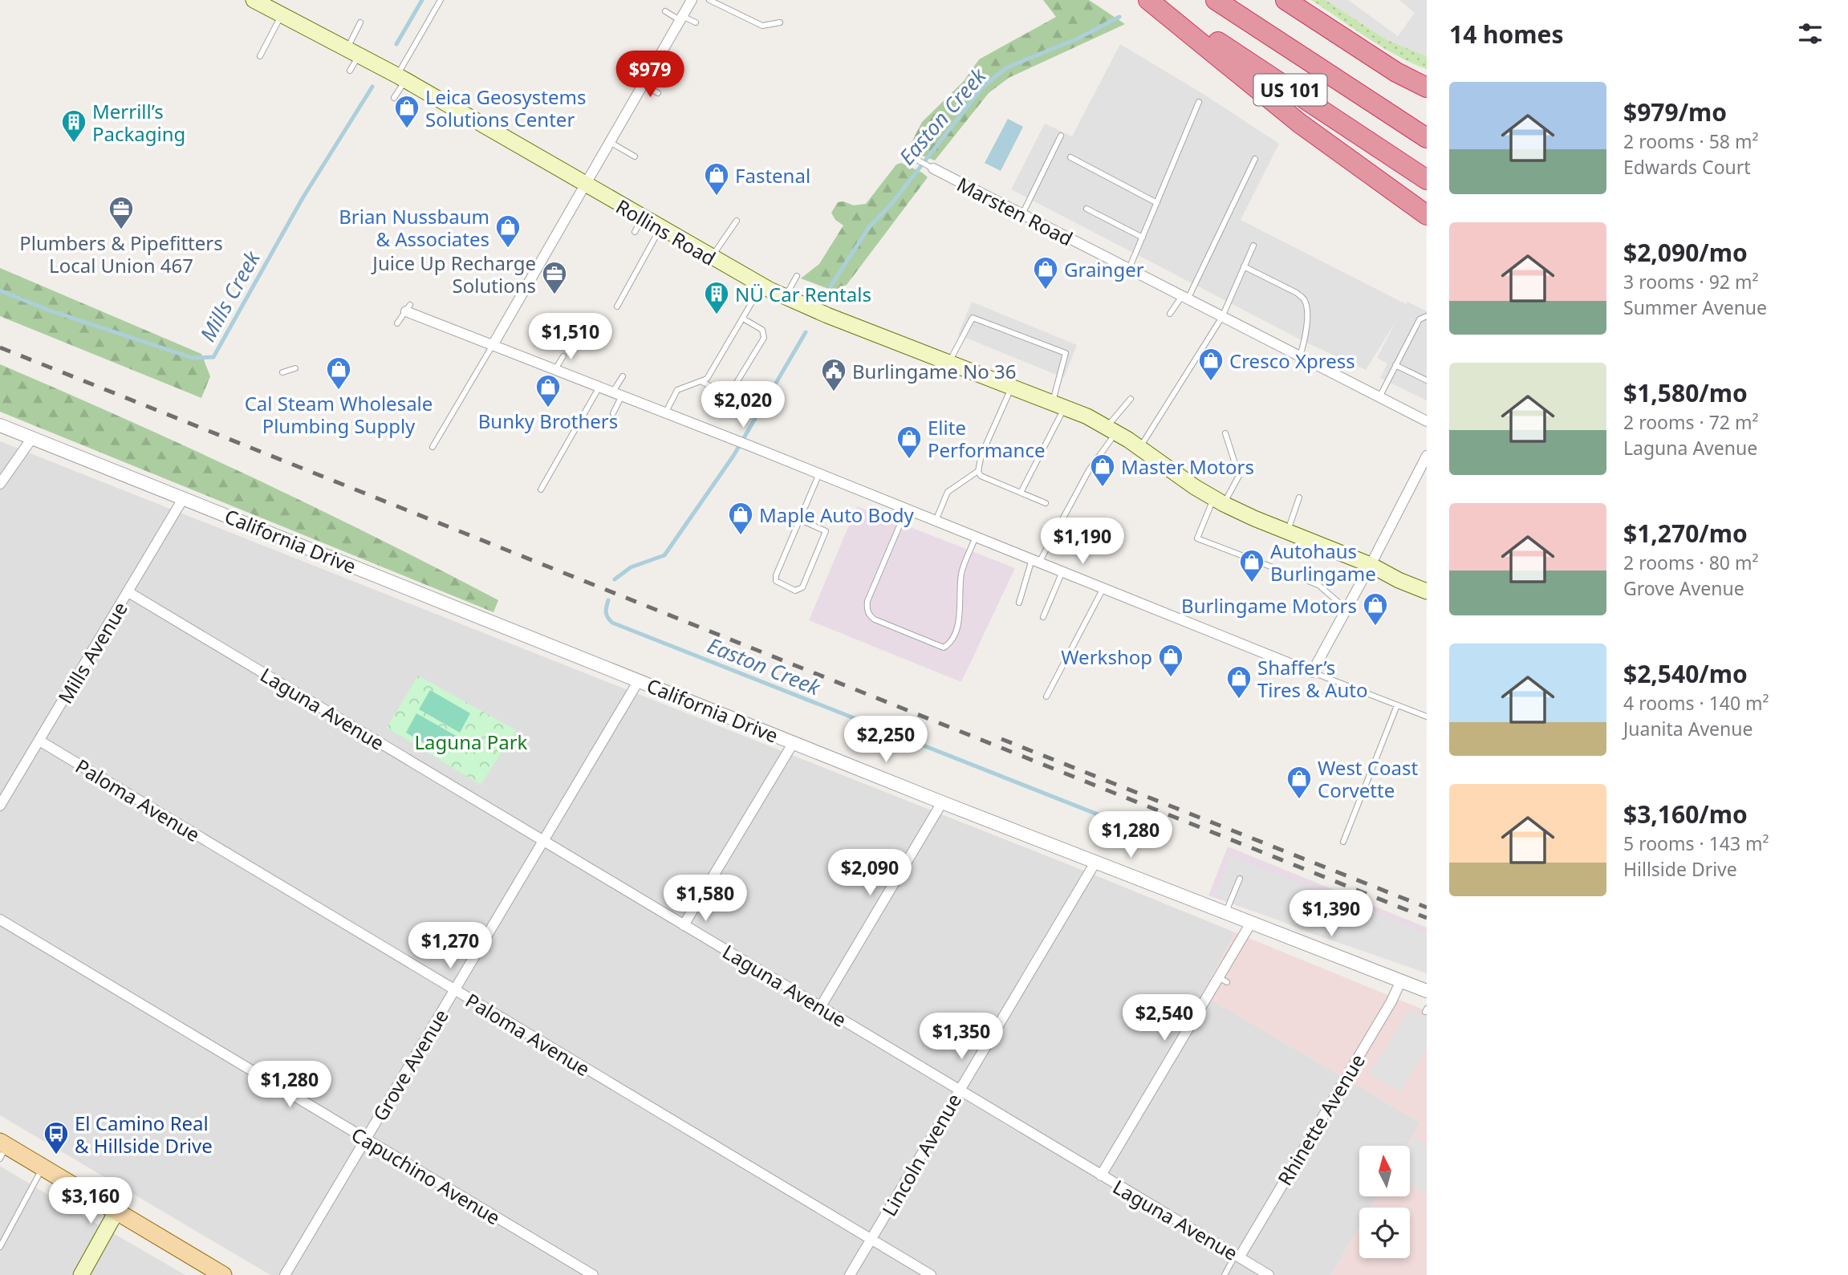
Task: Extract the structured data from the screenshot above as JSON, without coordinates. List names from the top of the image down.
{
  "streets": {
    "highway": ["US 101"],
    "main road": ["Rollins Road"],
    "street": [
      "Marsten Road",
      "California Drive",
      "Mills Avenue",
      "Laguna Avenue",
      "Paloma Avenue",
      "Grove Avenue",
      "Rhinette Avenue",
      "Lincoln Avenue",
      "Capuchino Avenue"
    ]
  },
  "crossings": [
    ["California Drive", "Mills Avenue"],
    ["California Drive", "Grove Avenue"],
    ["California Drive", "Rhinette Avenue"],
    ["California Drive", "Lincoln Avenue"],
    ["Mills Avenue", "Laguna Avenue"],
    ["Mills Avenue", "Paloma Avenue"],
    ["Laguna Avenue", "Grove Avenue"],
    ["Laguna Avenue", "Rhinette Avenue"],
    ["Laguna Avenue", "Lincoln Avenue"],
    ["Paloma Avenue", "Grove Avenue"],
    ["Paloma Avenue", "Lincoln Avenue"],
    ["Grove Avenue", "Capuchino Avenue"]
  ],
  "water": ["Easton Creek", "Mills Creek"],
  "parks": ["Laguna Park"],
  "places": {
    "shop": [
      "Leica Geosystems Solutions Center",
      "Fastenal",
      "Brian Nussbaum & Associates",
      "Grainger",
      "Cresco Xpress",
      "Cal Steam Wholesale Plumbing Supply",
      "Bunky Brothers",
      "Elite Performance",
      "Master Motors",
      "Maple Auto Body",
      "Autohaus Burlingame",
      "Burlingame Motors",
      "Werkshop",
      "Shaffer’s Tires & Auto",
      "West Coast Corvette"
    ],
    "building": ["Merrill’s Packaging", "NÜ Car Rentals"],
    "office": ["Plumbers & Pipefitters Local Union 467", "Juice Up Recharge Solutions"],
    "public building": ["Burlingame No 36"],
    "bus stop": ["El Camino Real & Hillside Drive"]
  },
  "north": "top",
  "page": {
    "heading": "14 homes",
    "price": [
      "$979",
      "$1,510",
      "$2,020",
      "$1,190",
      "$2,250",
      "$1,280",
      "$2,090",
      "$1,580",
      "$1,390",
      "$1,270",
      "$2,540",
      "$1,350",
      "$1,280",
      "$3,160"
    ],
    "list": [
      {
        "name": "$979/mo",
        "note": "2 rooms · 58 m² · Edwards Court"
      },
      {
        "name": "$2,090/mo",
        "note": "3 rooms · 92 m² · Summer Avenue"
      },
      {
        "name": "$1,580/mo",
        "note": "2 rooms · 72 m² · Laguna Avenue"
      },
      {
        "name": "$1,270/mo",
        "note": "2 rooms · 80 m² · Grove Avenue"
      },
      {
        "name": "$2,540/mo",
        "note": "4 rooms · 140 m² · Juanita Avenue"
      },
      {
        "name": "$3,160/mo",
        "note": "5 rooms · 143 m² · Hillside Drive"
      }
    ]
  }
}
